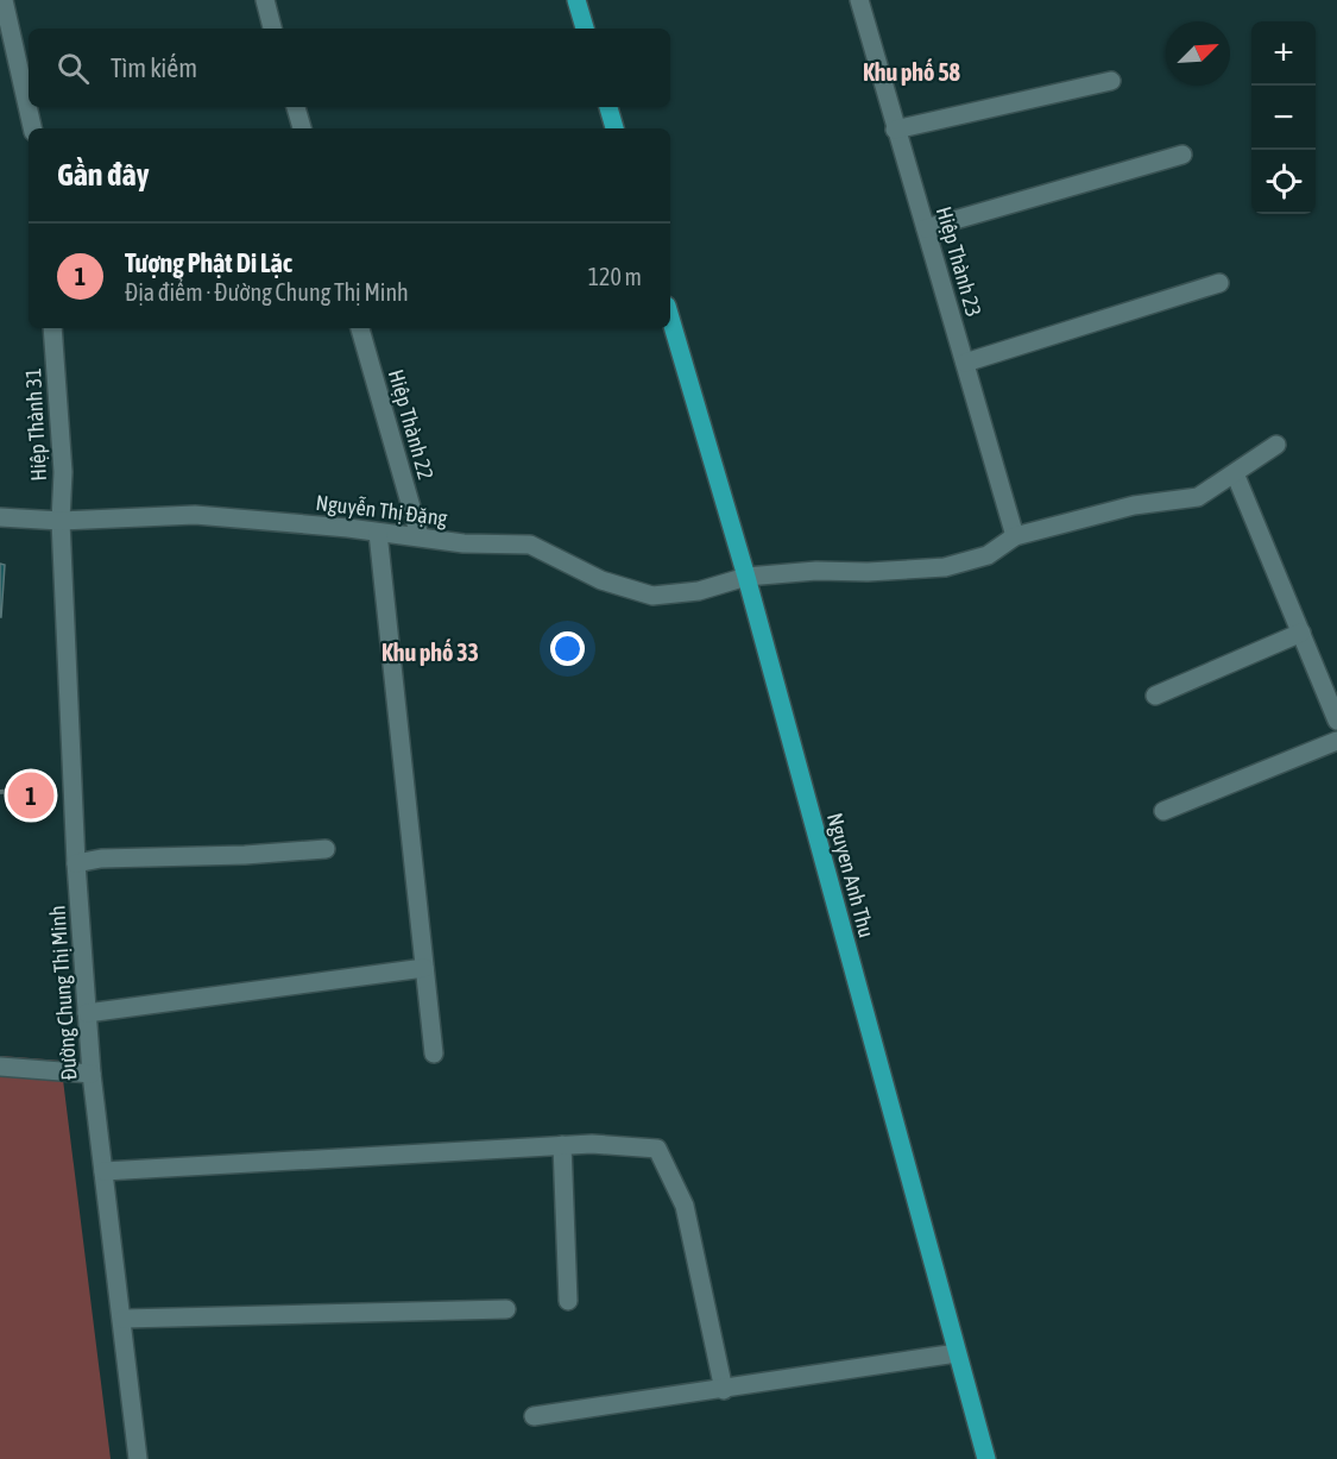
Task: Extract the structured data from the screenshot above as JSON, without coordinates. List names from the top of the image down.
{
  "streets": {
    "main road": ["Nguyen Anh Thu"],
    "street": [
      "Hiệp Thành 23",
      "Hiệp Thành 31",
      "Hiệp Thành 22",
      "Nguyễn Thị Đặng",
      "Đường Chung Thị Minh"
    ]
  },
  "crossings": [
    ["Hiệp Thành 23", "Nguyễn Thị Đặng"],
    ["Hiệp Thành 31", "Nguyễn Thị Đặng"],
    ["Hiệp Thành 31", "Đường Chung Thị Minh"],
    ["Hiệp Thành 22", "Nguyễn Thị Đặng"],
    ["Nguyễn Thị Đặng", "Nguyen Anh Thu"],
    ["Nguyễn Thị Đặng", "Đường Chung Thị Minh"]
  ],
  "districts": ["Khu phố 58", "Khu phố 33"],
  "north": "top right",
  "page": {
    "map_buttons": ["+", "−"],
    "search": "Tìm kiếm",
    "heading": "Gần đây",
    "list": [
      {
        "mark": "1",
        "name": "Tượng Phật Di Lặc",
        "note": "Địa điểm · Đường Chung Thị Minh",
        "value": "120 m"
      }
    ],
    "pins": "1"
  }
}
